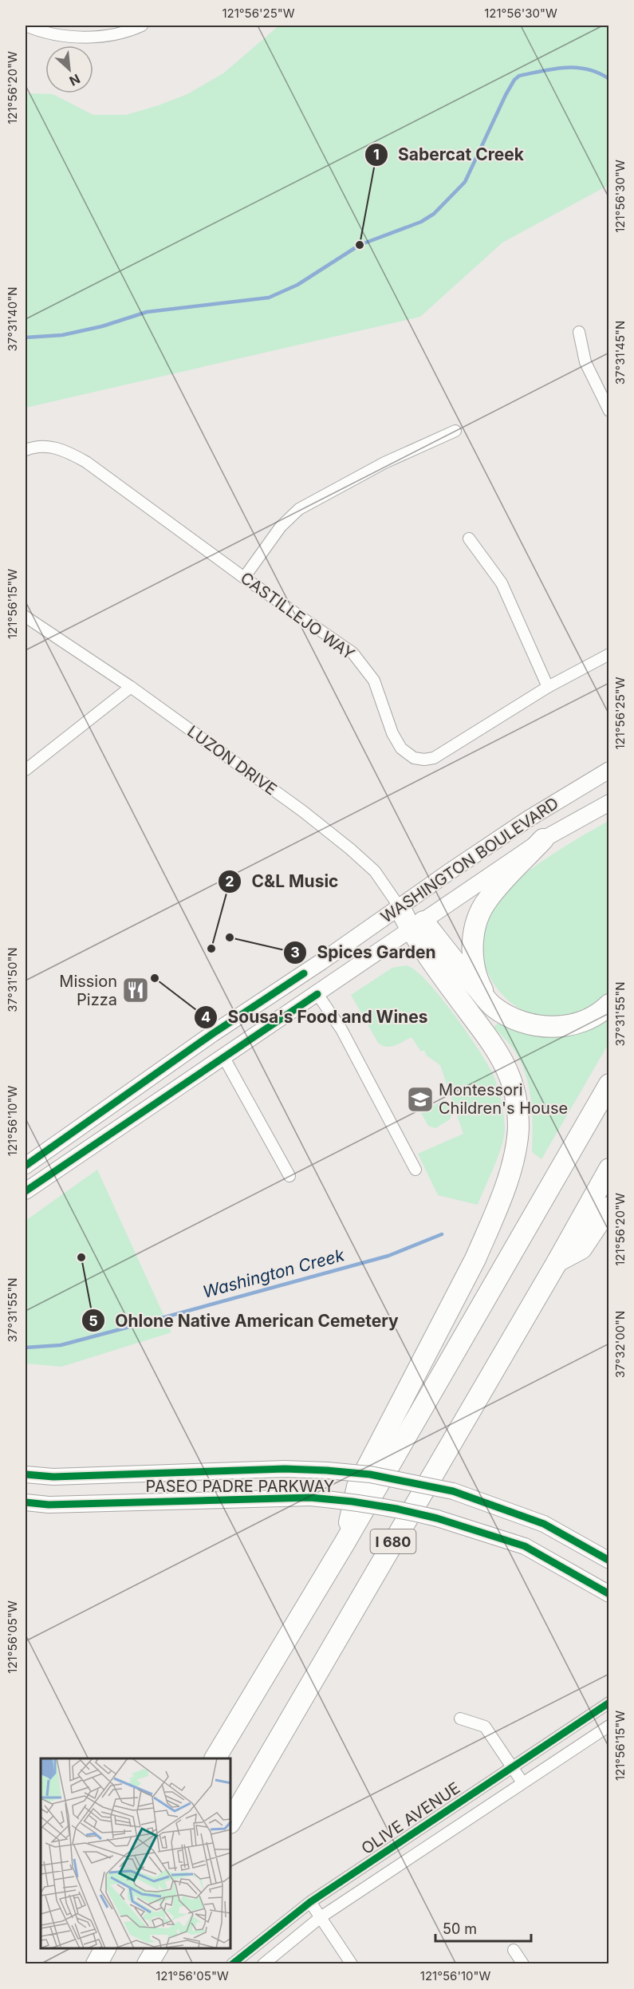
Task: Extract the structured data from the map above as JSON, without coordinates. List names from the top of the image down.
{
  "streets": {
    "highway": ["I 680"],
    "main road": ["WASHINGTON BOULEVARD", "PASEO PADRE PARKWAY"],
    "street": ["CASTILLEJO WAY", "LUZON DRIVE", "OLIVE AVENUE"]
  },
  "crossings": [
    ["LUZON DRIVE", "WASHINGTON BOULEVARD"]
  ],
  "water": ["Washington Creek"],
  "places": {
    "other": [
      "Sabercat Creek",
      "Spices Garden",
      "C&L Music",
      "Sousa's Food and Wines",
      "Ohlone Native American Cemetery"
    ],
    "restaurant": ["Mission Pizza"],
    "school or university": ["Montessori Children's House"]
  },
  "scale_bar": "50 m",
  "north": "bottom right",
  "coordinates": [
    "121°56'25\"W",
    "121°56'30\"W",
    "121°56'20\"W",
    "37°31'40\"N",
    "37°31'45\"N",
    "121°56'15\"W",
    "37°31'50\"N",
    "37°31'55\"N",
    "121°56'10\"W",
    "37°32'00\"N",
    "121°56'05\"W"
  ]
}
